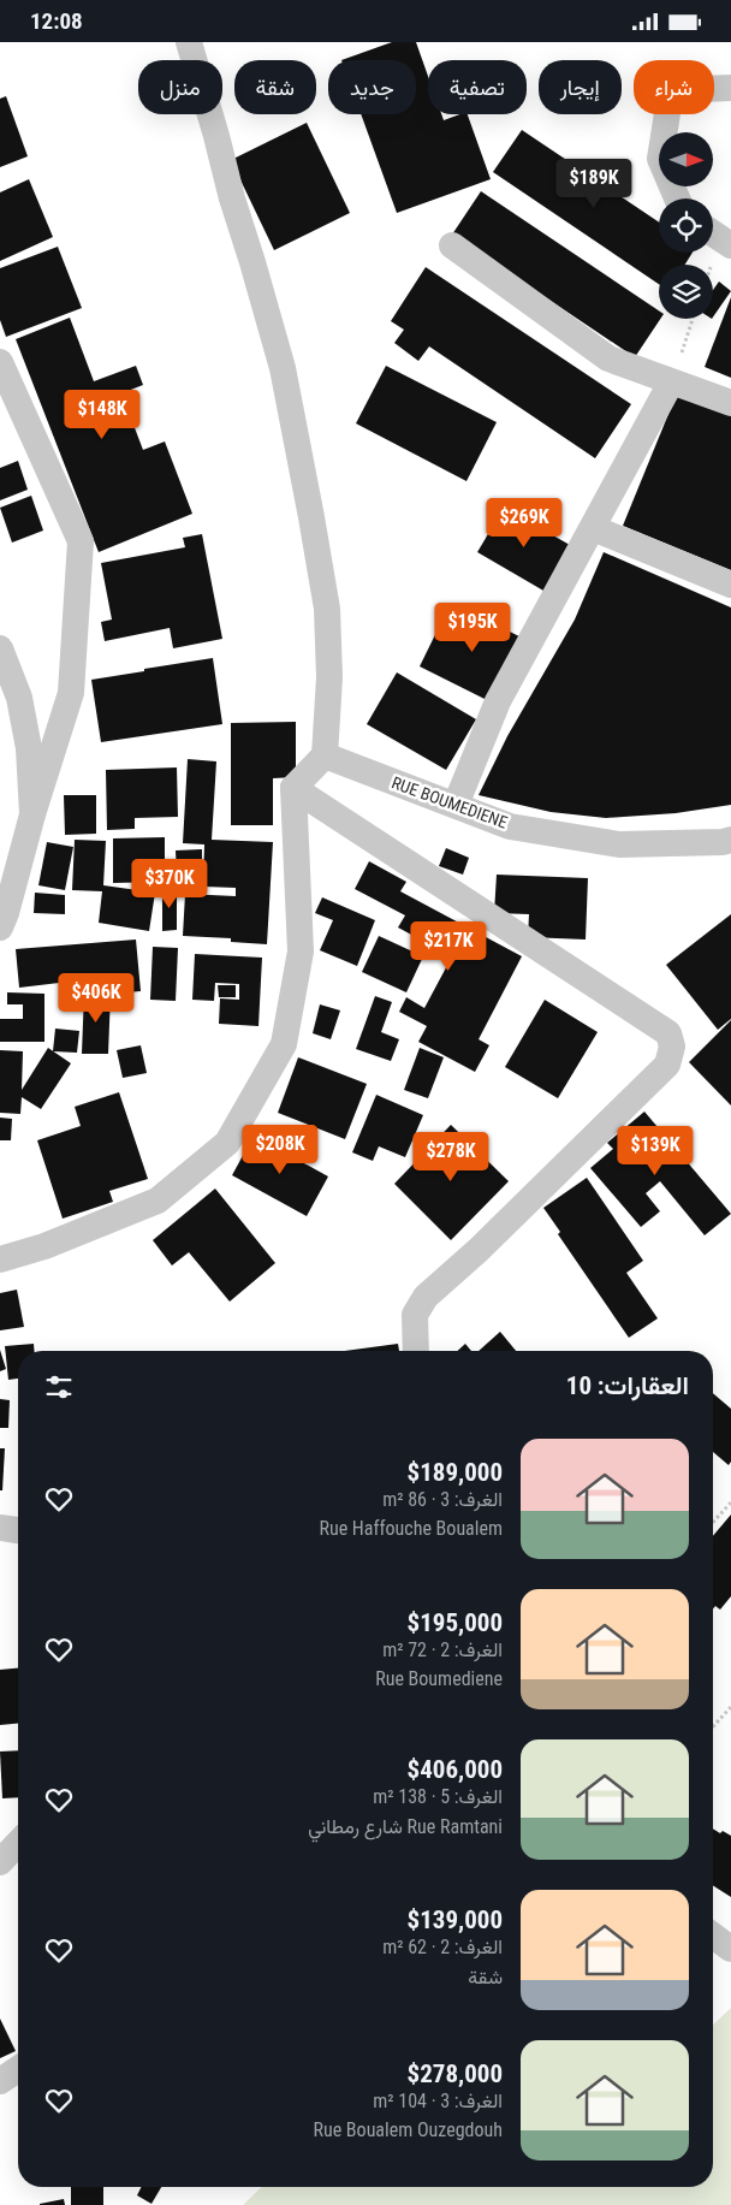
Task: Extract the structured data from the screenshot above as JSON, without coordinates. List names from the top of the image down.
{
  "streets": {
    "street": ["RUE BOUMEDIENE"]
  },
  "north": "right",
  "page": {
    "status": "12:08",
    "chip": [
      "شراء",
      "إيجار",
      "تصفية",
      "جديد",
      "شقة",
      "منزل"
    ],
    "price": [
      "$189K",
      "$148K",
      "$269K",
      "$195K",
      "$370K",
      "$217K",
      "$406K",
      "$208K",
      "$139K",
      "$278K"
    ],
    "heading": "العقارات: 10",
    "list": [
      {
        "name": "$189,000",
        "note": "الغرف: 3 · 86 m² · Rue Haffouche Boualem"
      },
      {
        "name": "$195,000",
        "note": "الغرف: 2 · 72 m² · Rue Boumediene"
      },
      {
        "name": "$406,000",
        "note": "الغرف: 5 · 138 m² · Rue Ramtani شارع رمطاني"
      },
      {
        "name": "$139,000",
        "note": "الغرف: 2 · 62 m² · شقة"
      },
      {
        "name": "$278,000",
        "note": "الغرف: 3 · 104 m² · Rue Boualem Ouzegdouh"
      }
    ]
  }
}
